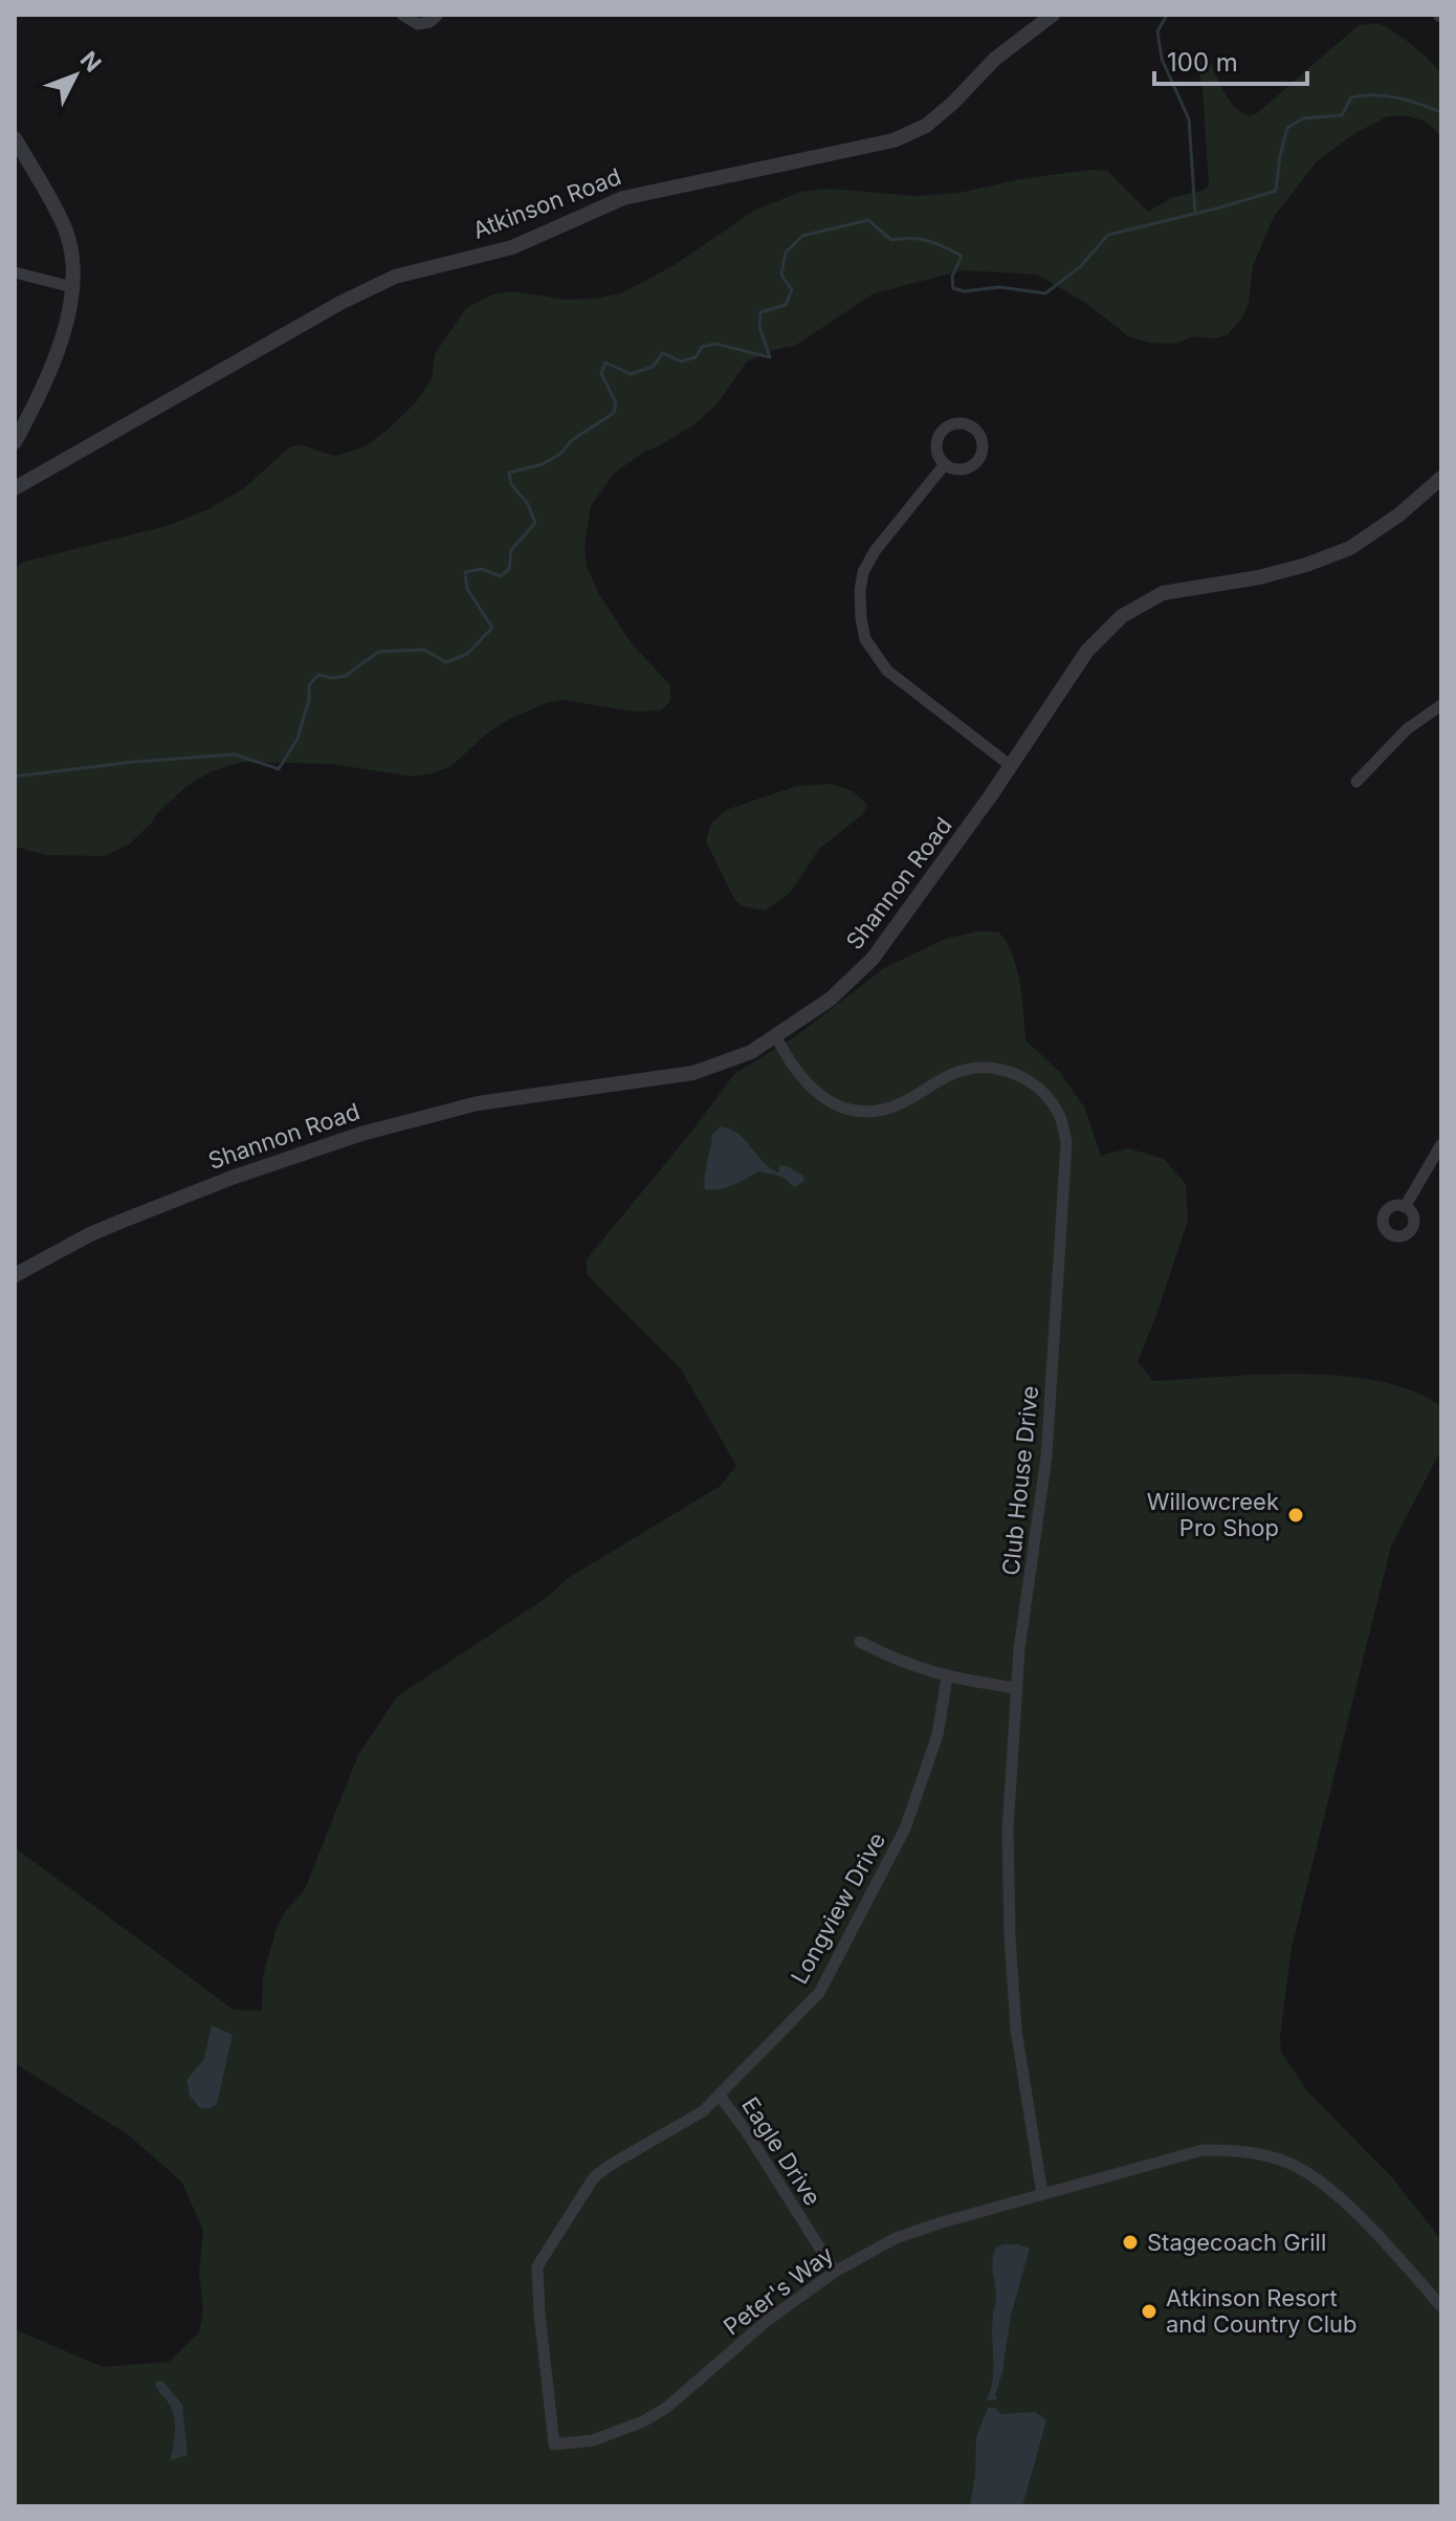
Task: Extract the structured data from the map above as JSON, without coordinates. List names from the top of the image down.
{
  "streets": {
    "street": [
      "Atkinson Road",
      "Shannon Road",
      "Club House Drive",
      "Longview Drive",
      "Eagle Drive",
      "Peter's Way"
    ]
  },
  "crossings": [
    ["Shannon Road", "Club House Drive"],
    ["Club House Drive", "Peter's Way"],
    ["Longview Drive", "Eagle Drive"],
    ["Longview Drive", "Peter's Way"],
    ["Eagle Drive", "Peter's Way"]
  ],
  "places": ["Willowcreek Pro Shop", "Stagecoach Grill", "Atkinson Resort and Country Club"],
  "scale_bar": "100 m",
  "north": "top right"
}
